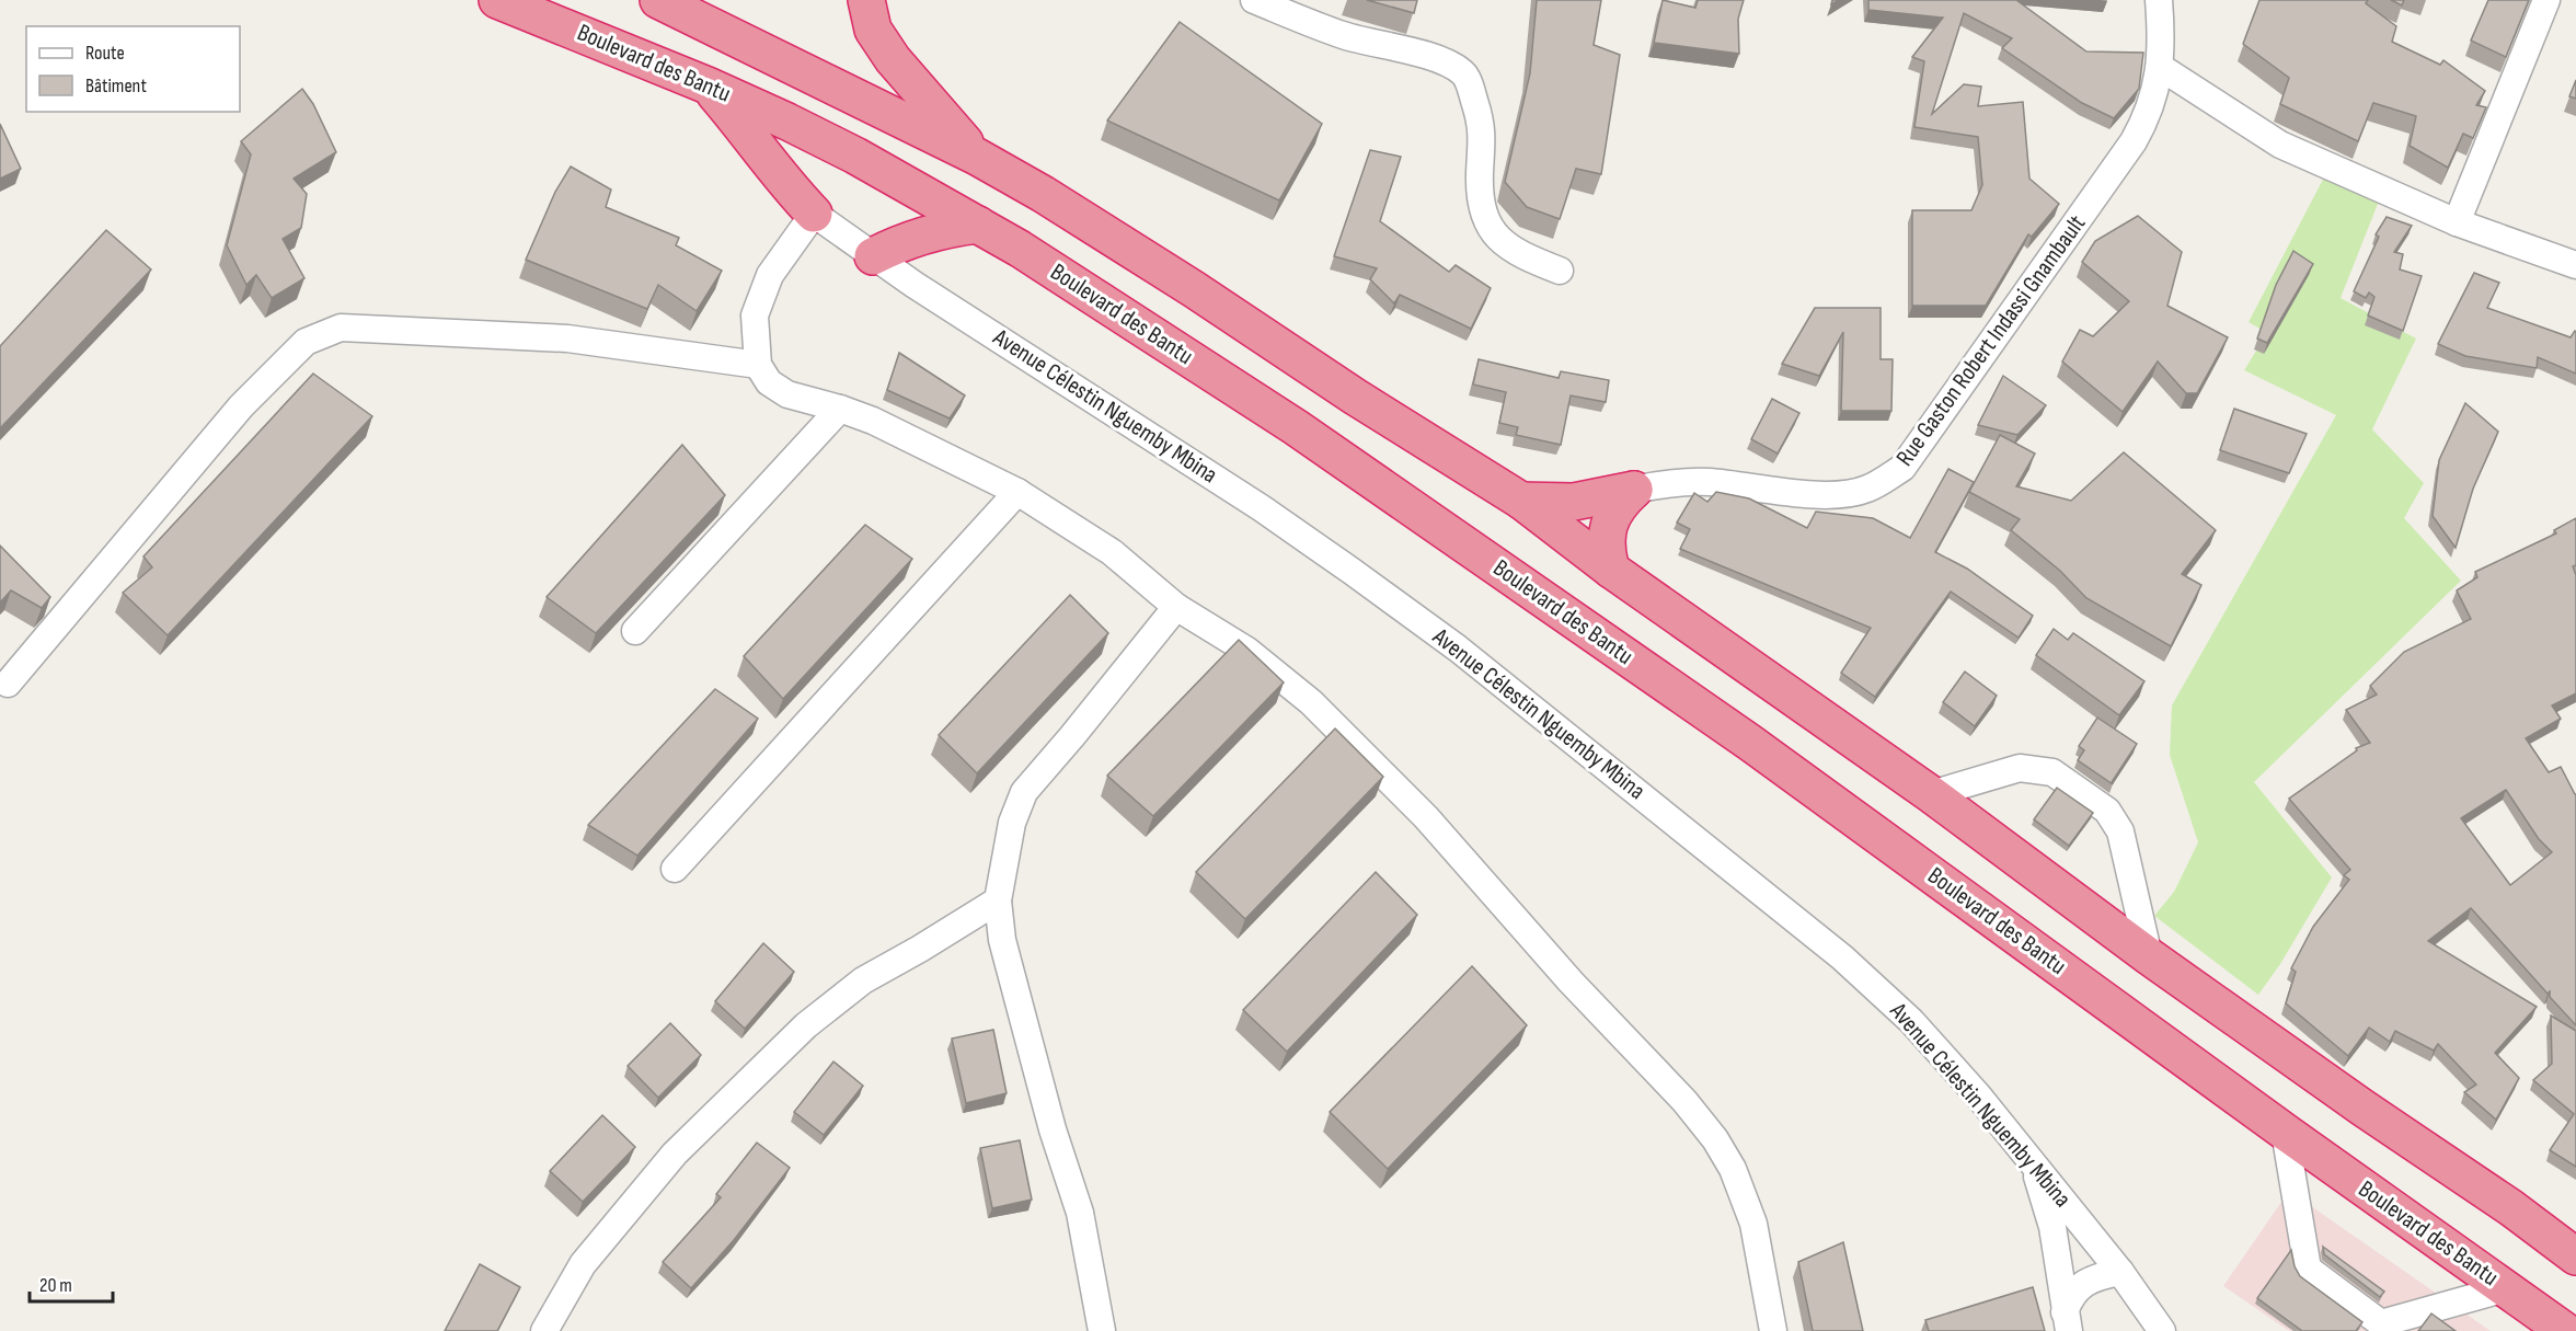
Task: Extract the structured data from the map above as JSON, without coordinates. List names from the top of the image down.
{
  "streets": {
    "highway": ["Boulevard des Bantu"],
    "street": ["Rue Gaston Robert Indassi Gnambault", "Avenue Célestin Nguemby Mbina"]
  },
  "legend": ["Route", "Bâtiment"],
  "scale_bar": "20 m"
}
